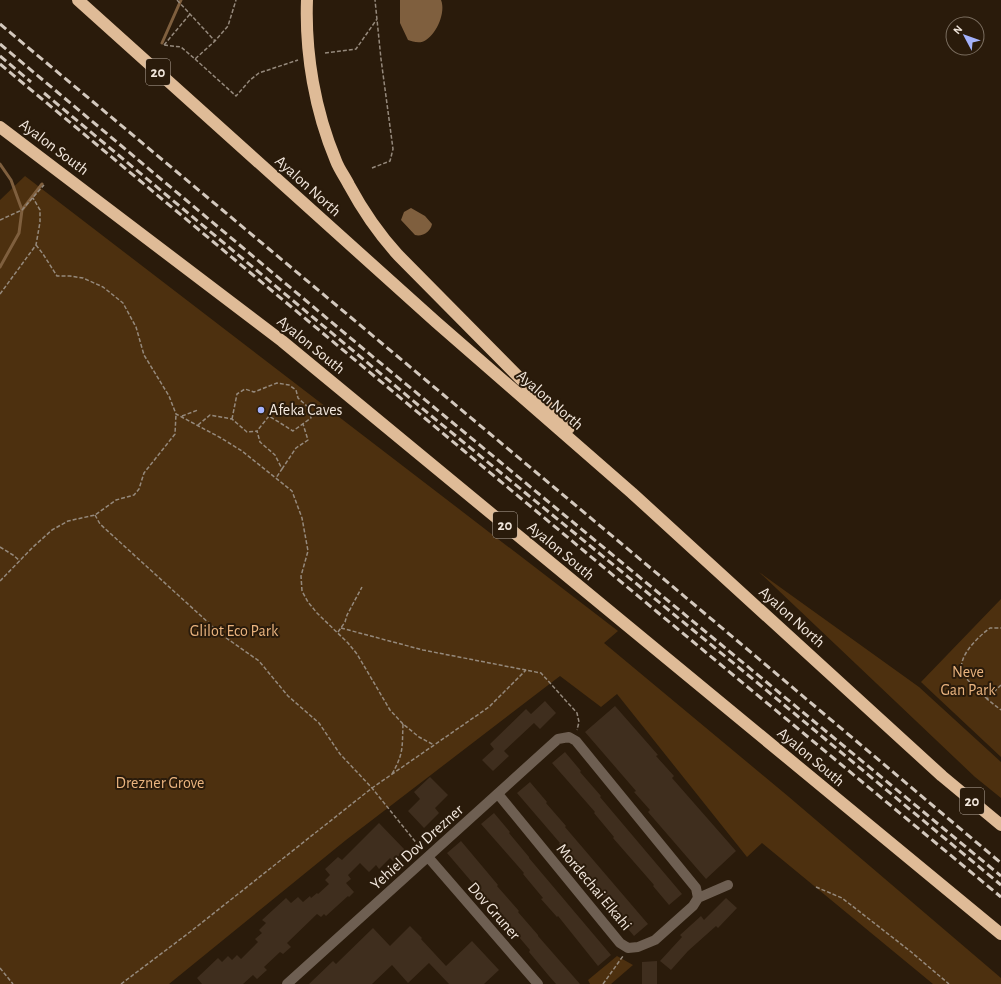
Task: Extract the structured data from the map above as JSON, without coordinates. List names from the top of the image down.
{
  "streets": {
    "highway": ["20", "Ayalon South", "Ayalon North"],
    "street": ["Yehiel Dov Drezner", "Mordechai Elkahi", "Dov Gruner"]
  },
  "crossings": [
    ["Yehiel Dov Drezner", "Mordechai Elkahi"],
    ["Yehiel Dov Drezner", "Dov Gruner"]
  ],
  "parks": ["Glilot Eco Park", "Neve Gan Park", "Drezner Grove"],
  "places": ["Afeka Caves"],
  "north": "top left"
}
